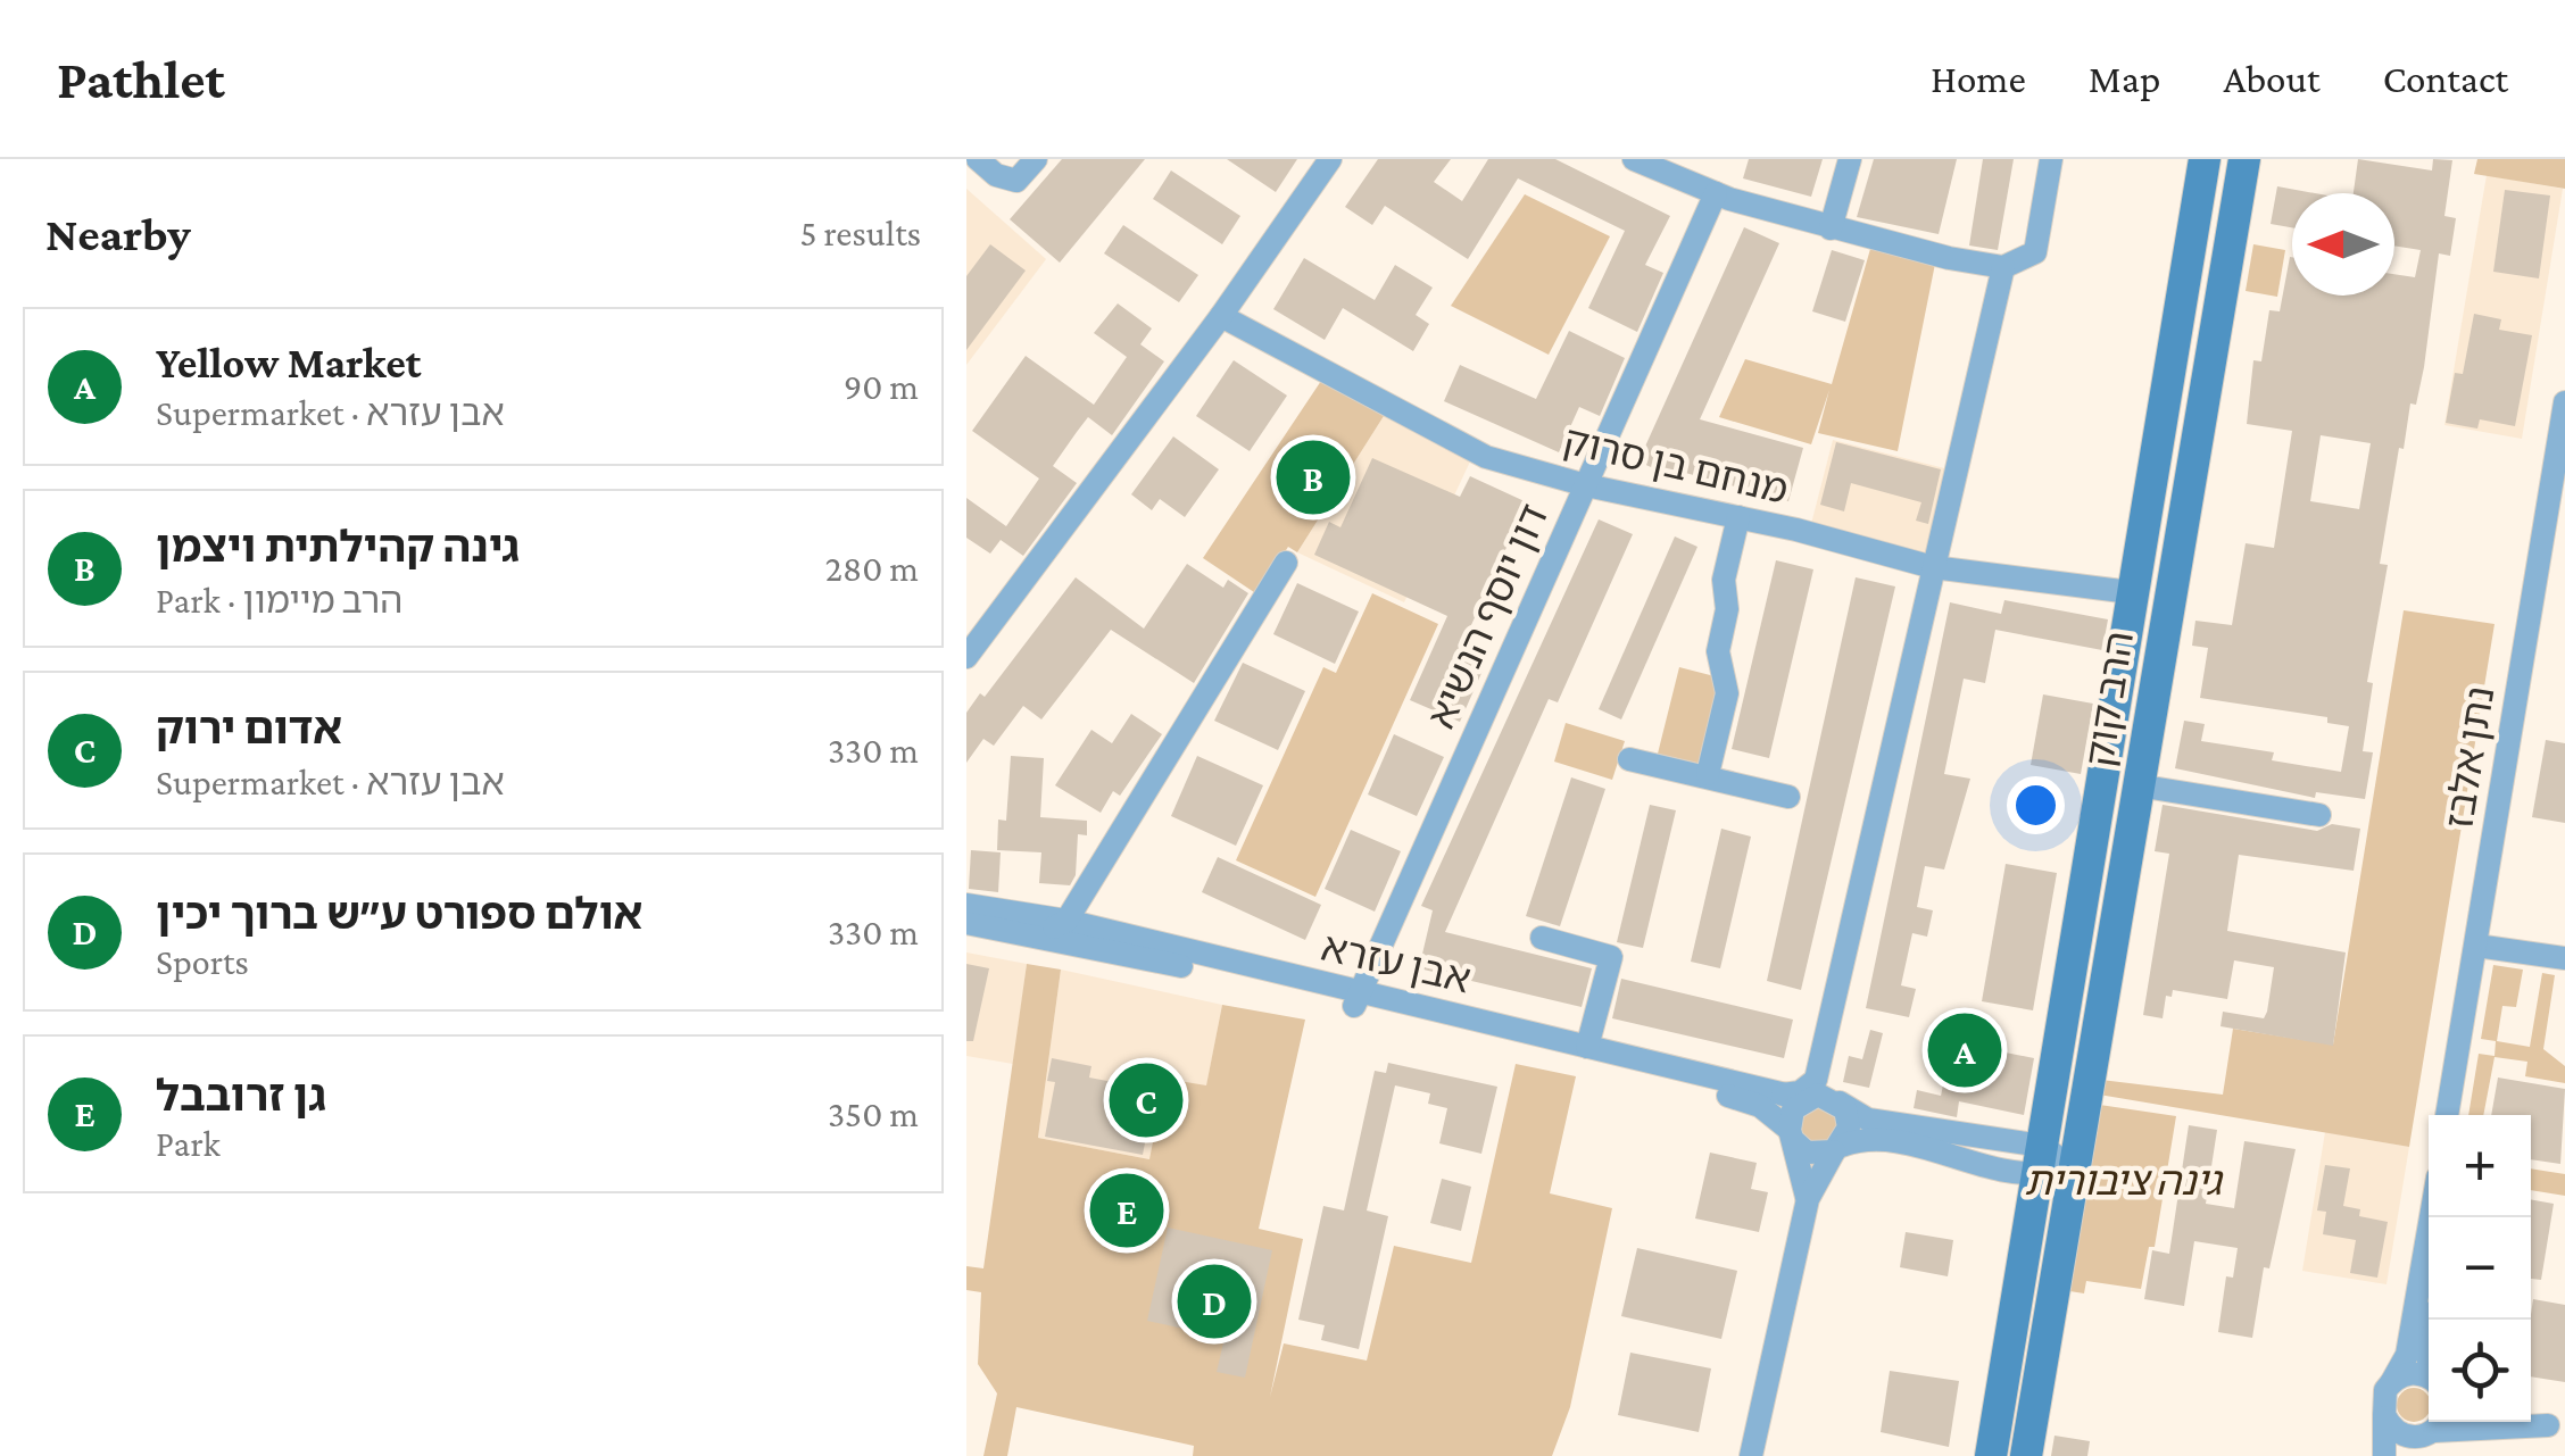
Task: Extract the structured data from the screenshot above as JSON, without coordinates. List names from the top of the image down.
{
  "streets": {
    "main road": ["הרב קוק"],
    "street": [
      "מנחם בן סרוק",
      "דון יוסף הנשיא",
      "נתן אלבז",
      "אבן עזרא"
    ]
  },
  "crossings": [
    ["מנחם בן סרוק", "דון יוסף הנשיא"],
    ["מנחם בן סרוק", "הרב קוק"],
    ["דון יוסף הנשיא", "אבן עזרא"]
  ],
  "parks": ["גינה ציבורית"],
  "north": "left",
  "page": {
    "header": "Pathlet",
    "nav": [
      "Home",
      "Map",
      "About",
      "Contact"
    ],
    "heading": ["Nearby", "5 results"],
    "list": [
      {
        "mark": "A",
        "name": "Yellow Market",
        "note": "Supermarket · אבן עזרא",
        "value": "90 m"
      },
      {
        "mark": "B",
        "name": "גינה קהילתית ויצמן",
        "note": "Park · הרב מיימון",
        "value": "280 m"
      },
      {
        "mark": "C",
        "name": "אדום ירוק",
        "note": "Supermarket · אבן עזרא",
        "value": "330 m"
      },
      {
        "mark": "D",
        "name": "אולם ספורט ע״ש ברוך יכין",
        "note": "Sports",
        "value": "330 m"
      },
      {
        "mark": "E",
        "name": "גן זרובבל",
        "note": "Park",
        "value": "350 m"
      }
    ],
    "pins": [
      "B",
      "A",
      "C",
      "E",
      "D"
    ],
    "map_buttons": ["+", "−"]
  }
}
